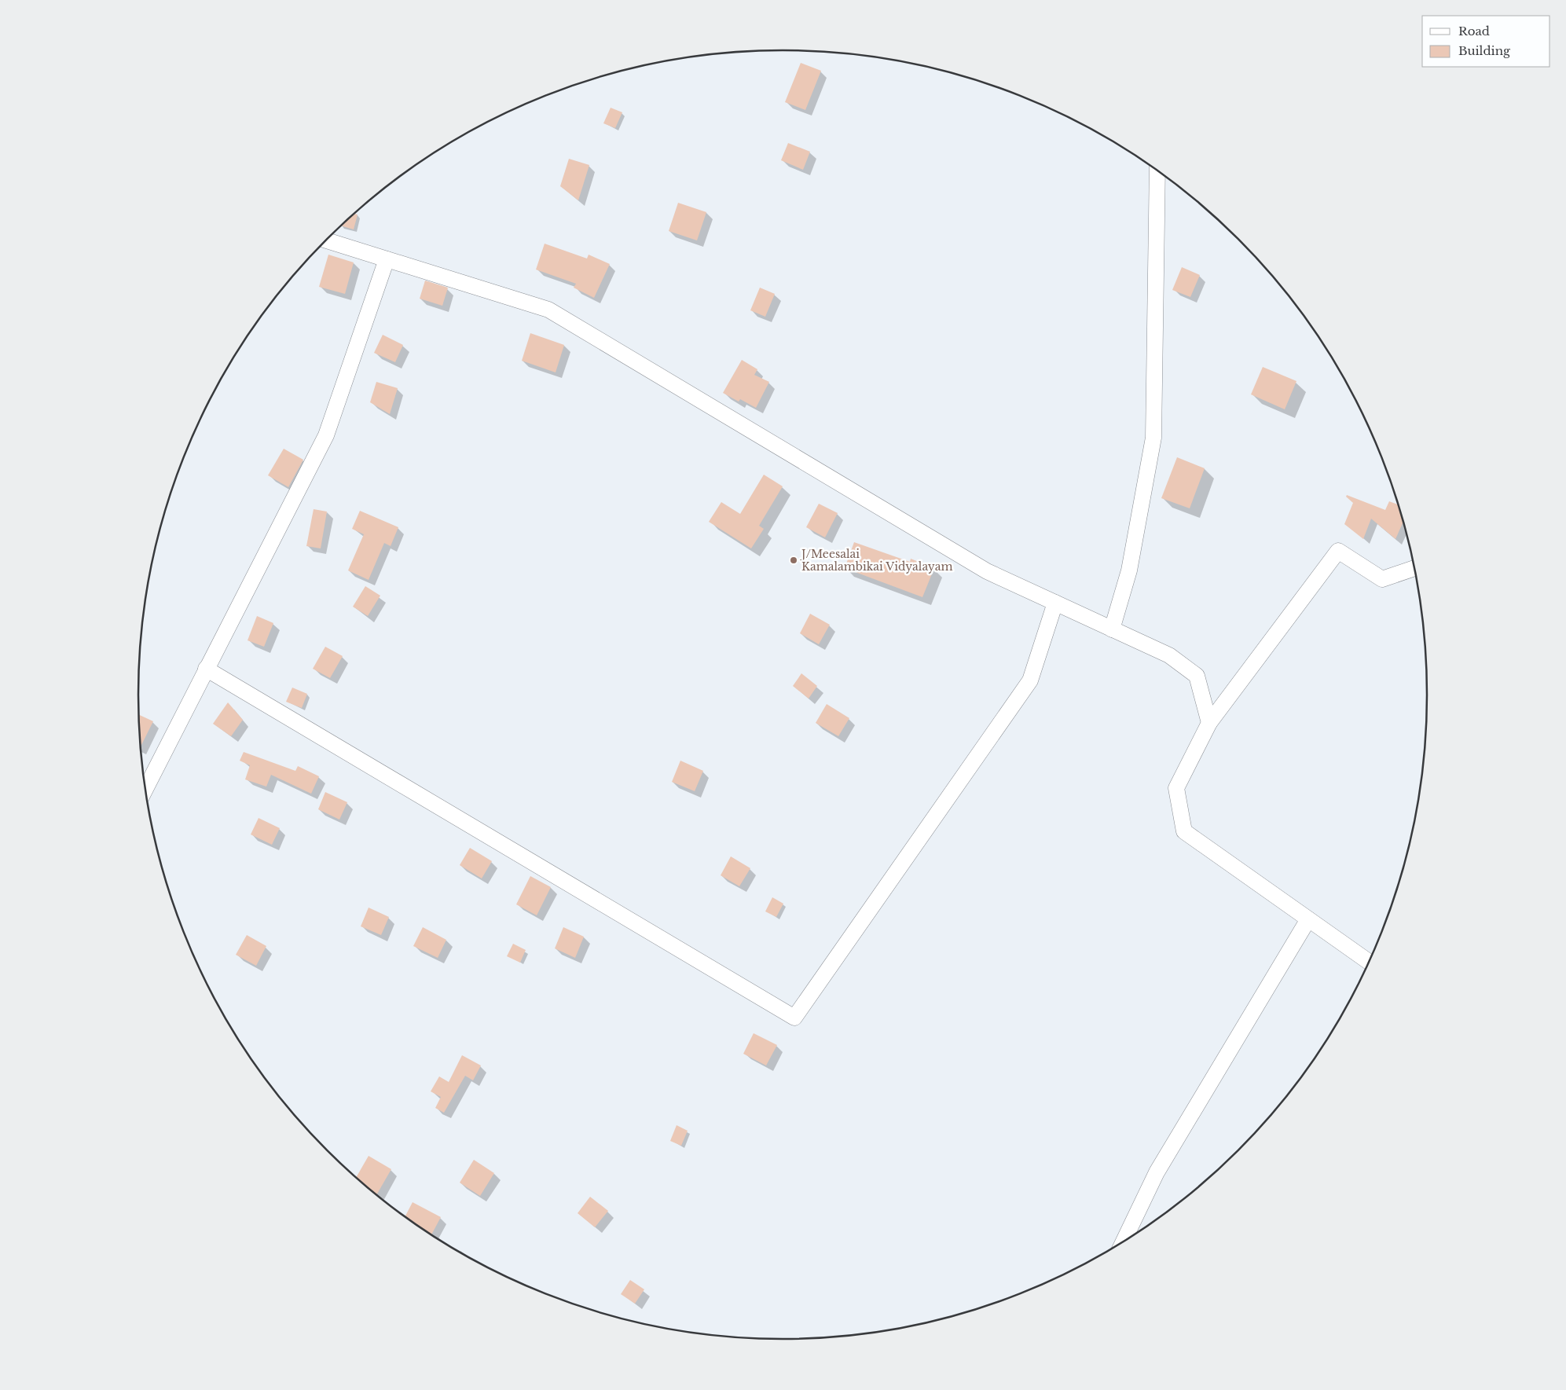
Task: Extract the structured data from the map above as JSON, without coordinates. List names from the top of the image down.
{
  "places": ["J/Meesalai Kamalambikai Vidyalayam"],
  "legend": ["Road", "Building"]
}
